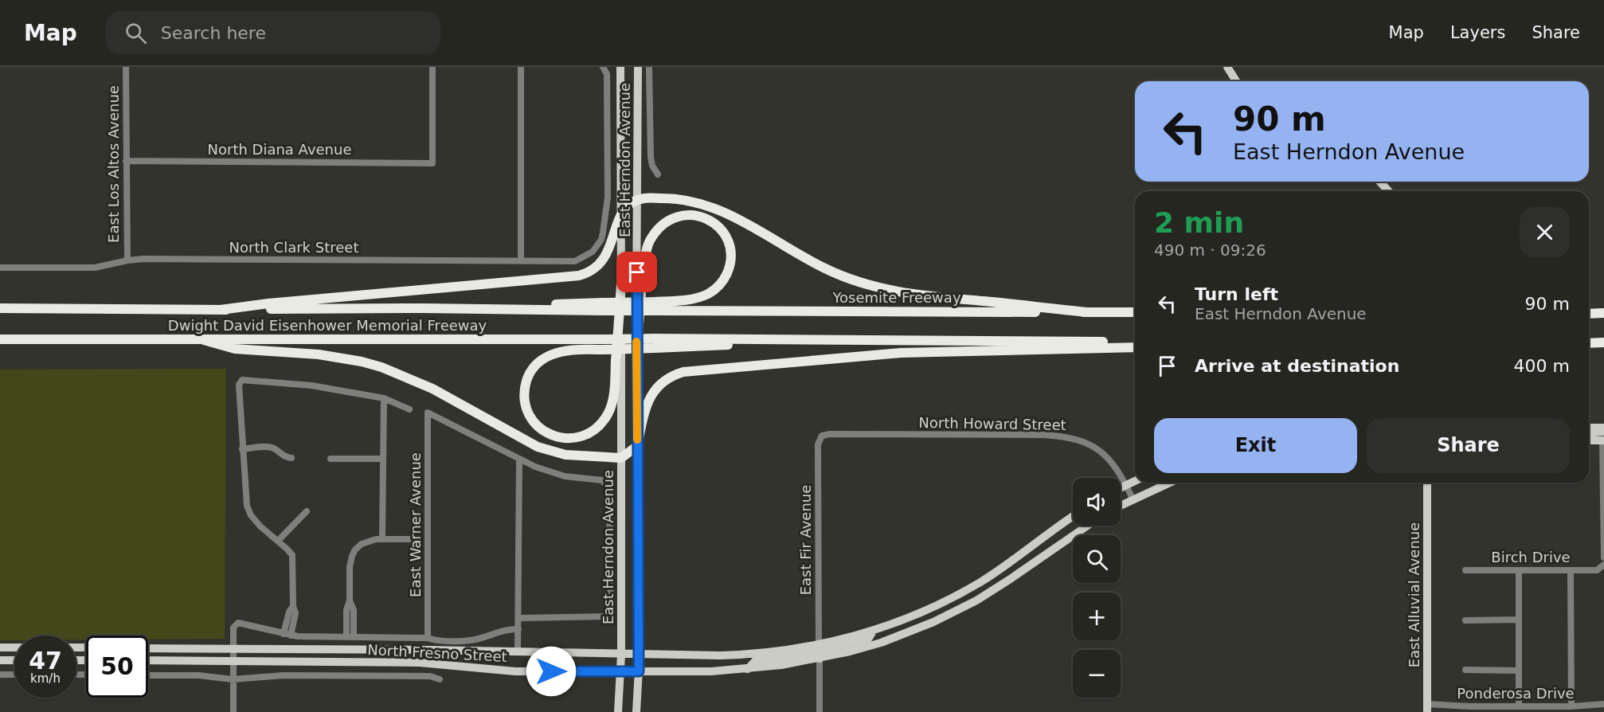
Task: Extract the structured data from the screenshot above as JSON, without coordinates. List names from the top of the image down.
{
  "streets": {
    "highway": ["Yosemite Freeway", "Dwight David Eisenhower Memorial Freeway"],
    "main road": ["East Herndon Avenue", "East Alluvial Avenue", "North Fresno Street"],
    "street": [
      "North Diana Avenue",
      "East Los Altos Avenue",
      "North Clark Street",
      "North Howard Street",
      "East Warner Avenue",
      "East Fir Avenue",
      "Birch Drive",
      "Ponderosa Drive"
    ]
  },
  "crossings": [
    ["North Diana Avenue", "East Los Altos Avenue"],
    ["East Herndon Avenue", "North Fresno Street"],
    ["East Los Altos Avenue", "North Clark Street"],
    ["Yosemite Freeway", "Dwight David Eisenhower Memorial Freeway"],
    ["North Howard Street", "East Fir Avenue"],
    ["East Fir Avenue", "North Fresno Street"],
    ["East Alluvial Avenue", "Ponderosa Drive"]
  ],
  "page": {
    "header": "Map",
    "search": "Search here",
    "nav": ["Map", "Layers", "Share"],
    "turn": ["90 m", "East Herndon Avenue"],
    "heading": ["2 min", "490 m · 09:26"],
    "list": [
      {
        "name": "Turn left",
        "note": "East Herndon Avenue",
        "value": "90 m"
      },
      {
        "name": "Arrive at destination",
        "value": "400 m"
      }
    ],
    "buttons": ["Exit", "Share"],
    "map_buttons": ["+", "−"],
    "speed": "47 km/h",
    "limit": "50"
  }
}
